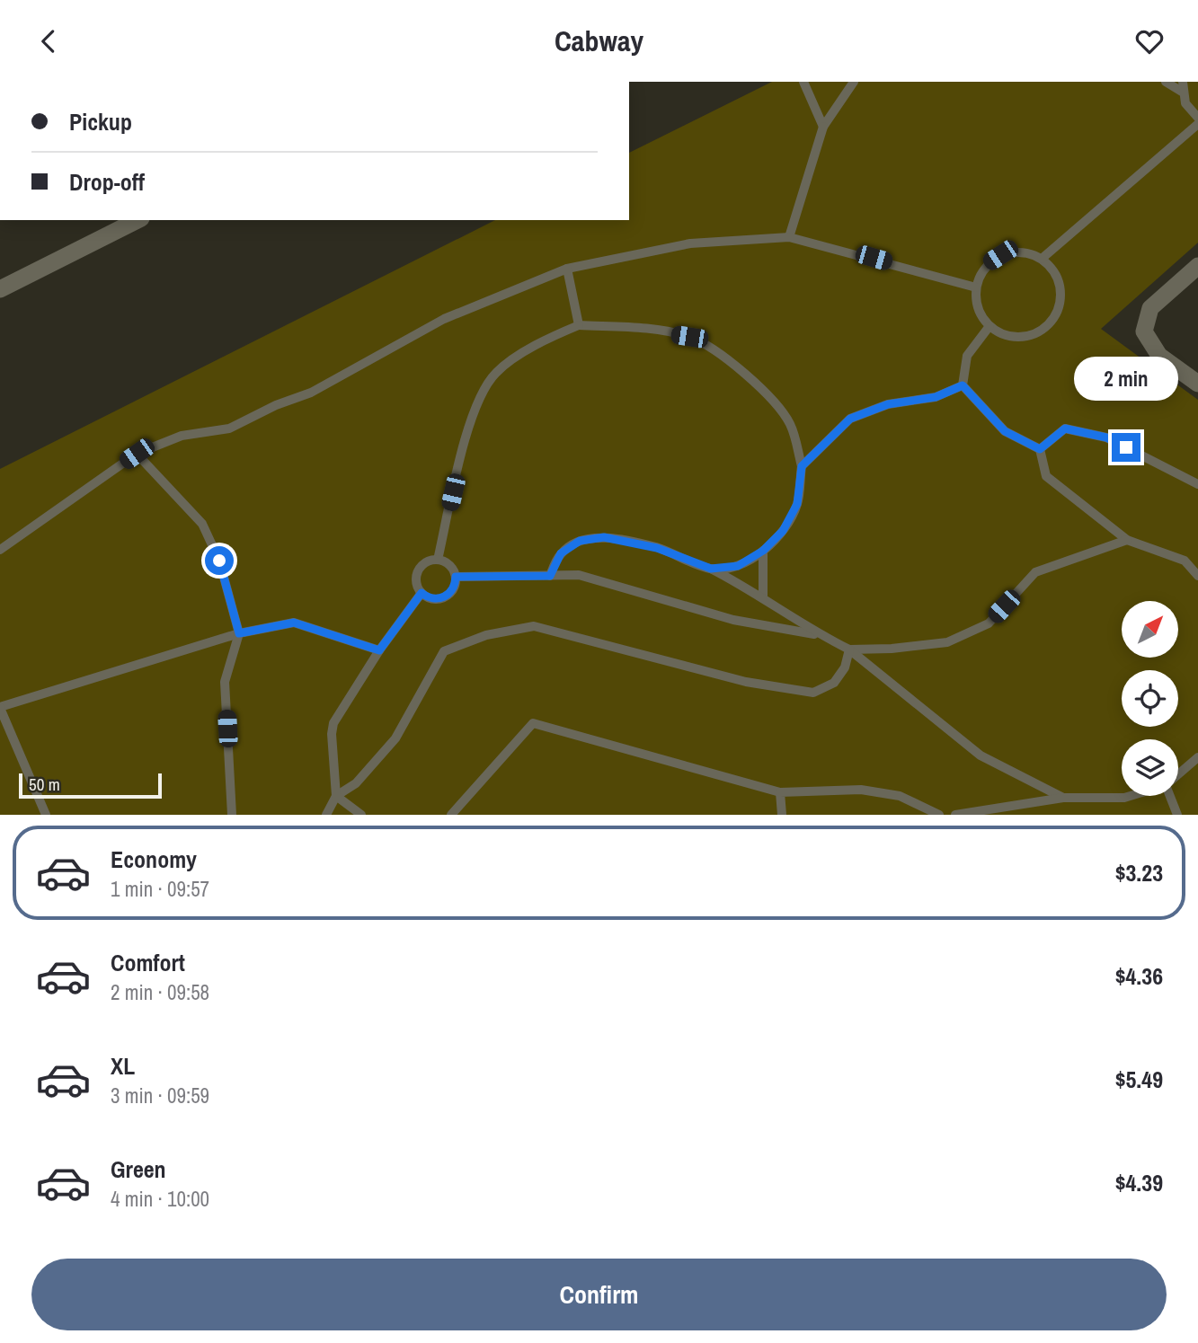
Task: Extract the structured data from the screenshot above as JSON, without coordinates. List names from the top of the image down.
{
  "scale_bar": "50 m",
  "north": "top right",
  "page": {
    "header": "Cabway",
    "banner": ["Pickup", "Drop-off"],
    "bubble": "2 min",
    "scale": "50 m",
    "list": [
      {
        "name": "Economy",
        "note": "1 min · 09:57",
        "value": "$3.23"
      },
      {
        "name": "Comfort",
        "note": "2 min · 09:58",
        "value": "$4.36"
      },
      {
        "name": "XL",
        "note": "3 min · 09:59",
        "value": "$5.49"
      },
      {
        "name": "Green",
        "note": "4 min · 10:00",
        "value": "$4.39"
      }
    ],
    "buttons": "Confirm"
  }
}
